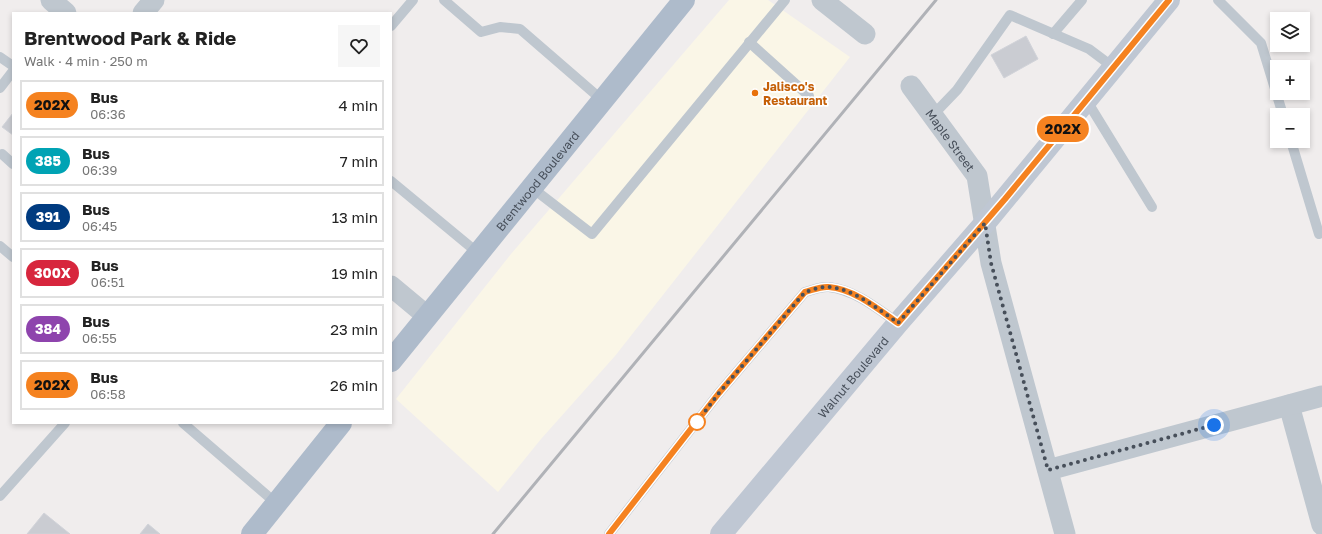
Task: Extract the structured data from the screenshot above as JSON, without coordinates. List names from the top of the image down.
{
  "streets": {
    "main road": ["Brentwood Boulevard"],
    "street": ["Maple Street", "Walnut Boulevard"]
  },
  "crossings": [
    ["Maple Street", "Walnut Boulevard"]
  ],
  "places": ["Jalisco's Restaurant"],
  "lines": ["bus line 202X"],
  "page": {
    "on_map": "202X",
    "map_buttons": ["+", "−"],
    "heading": ["Brentwood Park & Ride", "Walk · 4 min · 250 m"],
    "list": [
      {
        "mark": "202X",
        "name": "Bus",
        "note": "06:36",
        "value": "4 min"
      },
      {
        "mark": "385",
        "name": "Bus",
        "note": "06:39",
        "value": "7 min"
      },
      {
        "mark": "391",
        "name": "Bus",
        "note": "06:45",
        "value": "13 min"
      },
      {
        "mark": "300X",
        "name": "Bus",
        "note": "06:51",
        "value": "19 min"
      },
      {
        "mark": "384",
        "name": "Bus",
        "note": "06:55",
        "value": "23 min"
      },
      {
        "mark": "202X",
        "name": "Bus",
        "note": "06:58",
        "value": "26 min"
      }
    ]
  }
}
